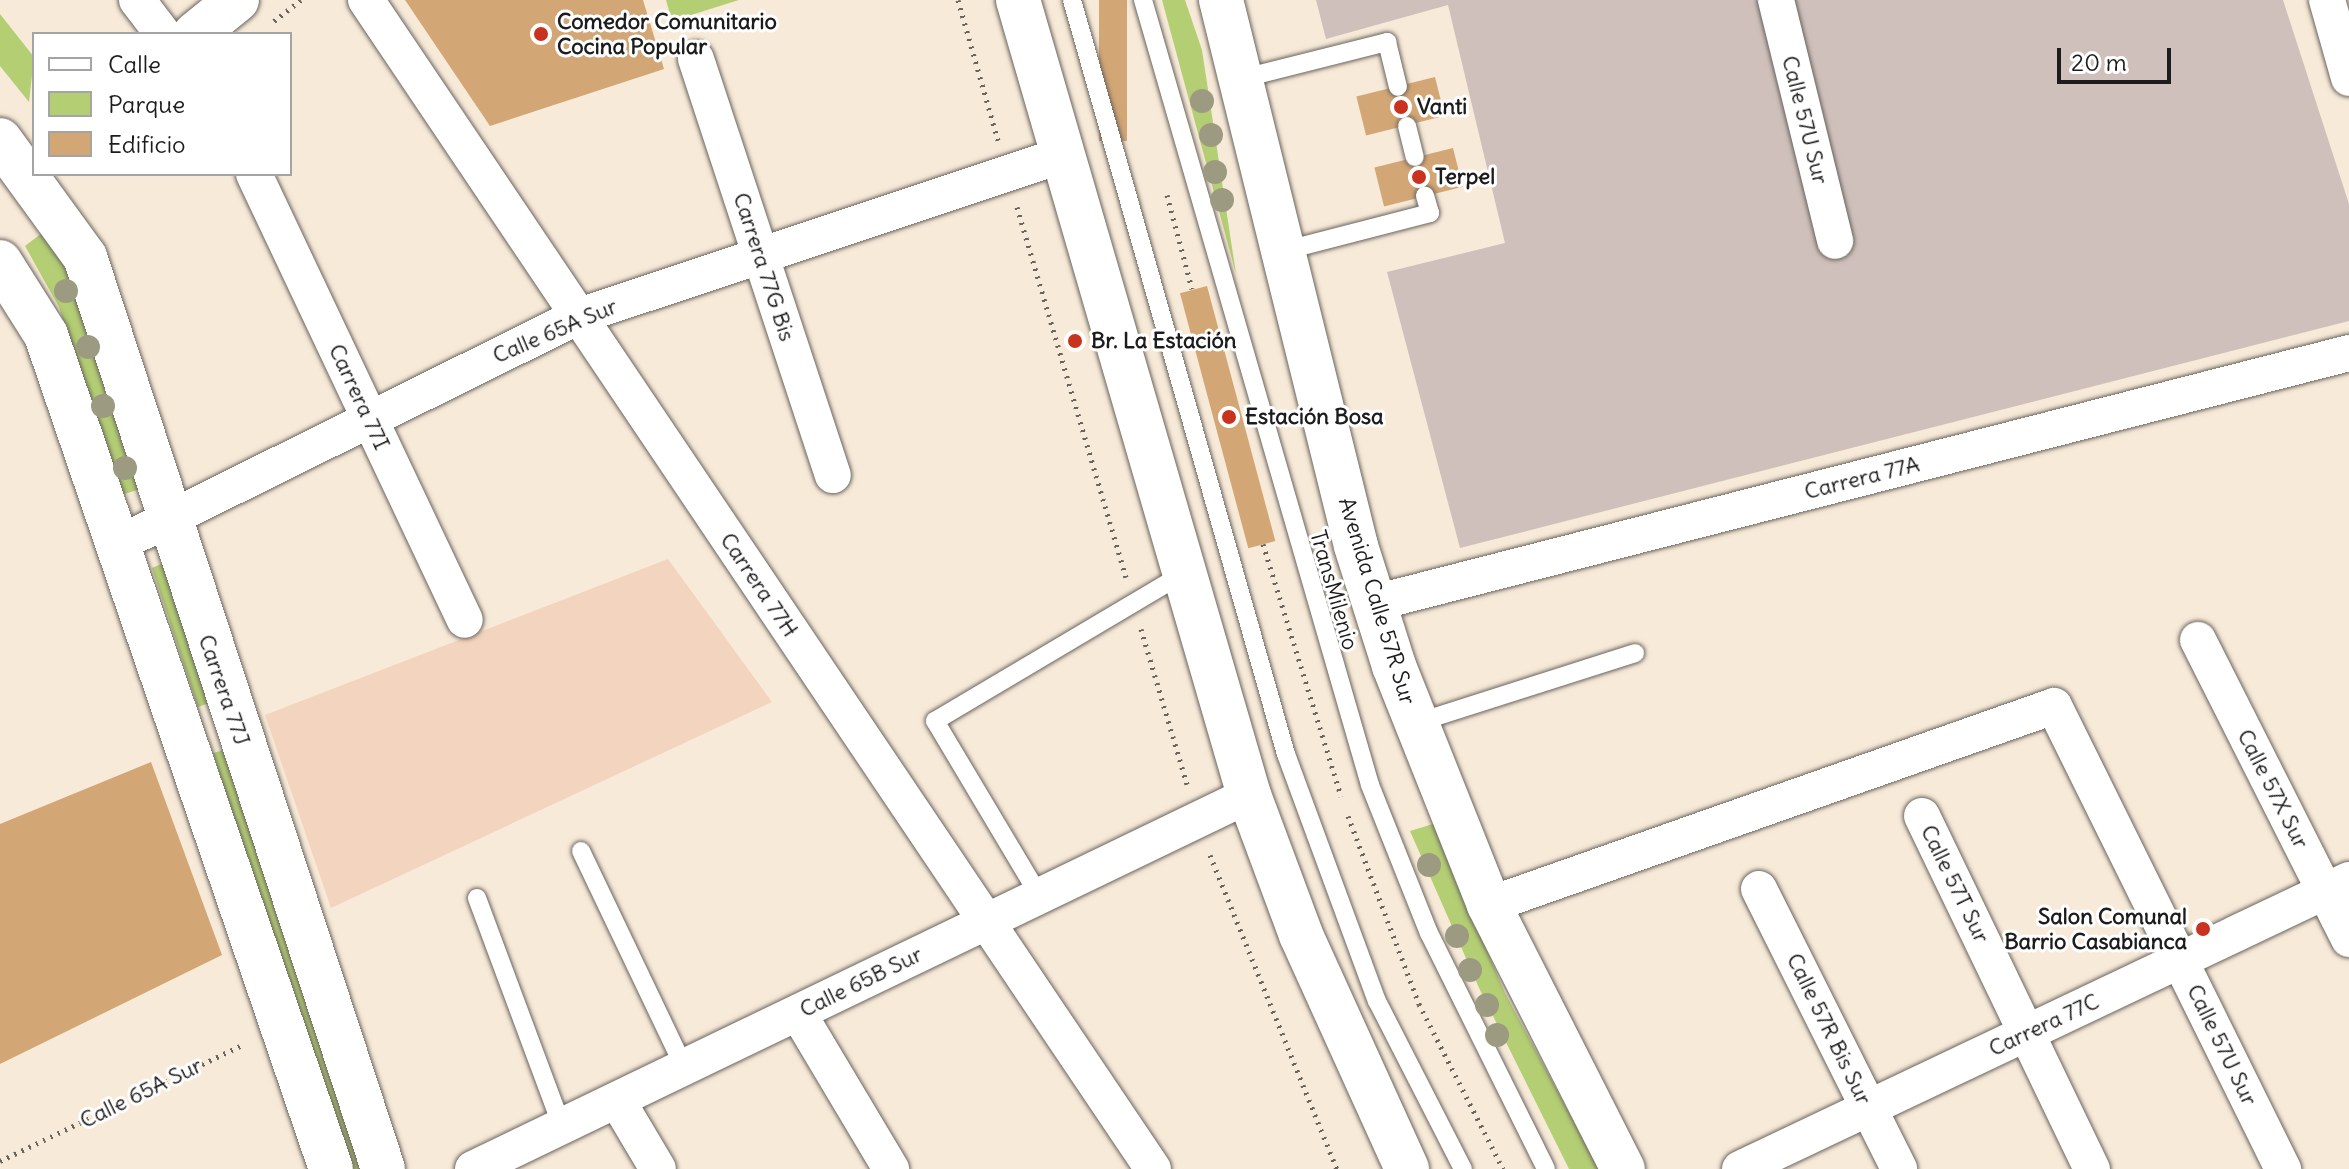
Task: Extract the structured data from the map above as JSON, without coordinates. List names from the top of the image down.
{
  "streets": {
    "main road": ["Avenida Calle 57R Sur", "Carrera 77J"],
    "street": [
      "Calle 57U Sur",
      "Carrera 77G Bis",
      "Calle 65A Sur",
      "Carrera 77I",
      "Carrera 77A",
      "Carrera 77H",
      "Calle 57X Sur",
      "Calle 57T Sur",
      "Calle 65B Sur",
      "Carrera 77C",
      "Calle 57R Bis Sur"
    ],
    "lane": ["TransMilenio"]
  },
  "crossings": [
    ["Calle 57U Sur", "Avenida Calle 57R Sur"],
    ["Calle 57U Sur", "Carrera 77C"],
    ["Carrera 77G Bis", "Calle 65A Sur"],
    ["Calle 65A Sur", "Carrera 77I"],
    ["Calle 65A Sur", "Carrera 77H"],
    ["Calle 65A Sur", "Carrera 77J"],
    ["Carrera 77A", "Avenida Calle 57R Sur"],
    ["Carrera 77H", "Calle 65B Sur"],
    ["Calle 57X Sur", "Carrera 77C"],
    ["Calle 57T Sur", "Carrera 77C"],
    ["Carrera 77C", "Calle 57R Bis Sur"]
  ],
  "places": [
    "Comedor Comunitario Cocina Popular",
    "Vanti",
    "Terpel",
    "Br. La Estación",
    "Estación Bosa",
    "Salon Comunal Barrio Casabianca"
  ],
  "legend": ["Calle", "Parque", "Edificio"],
  "scale_bar": "20 m"
}
